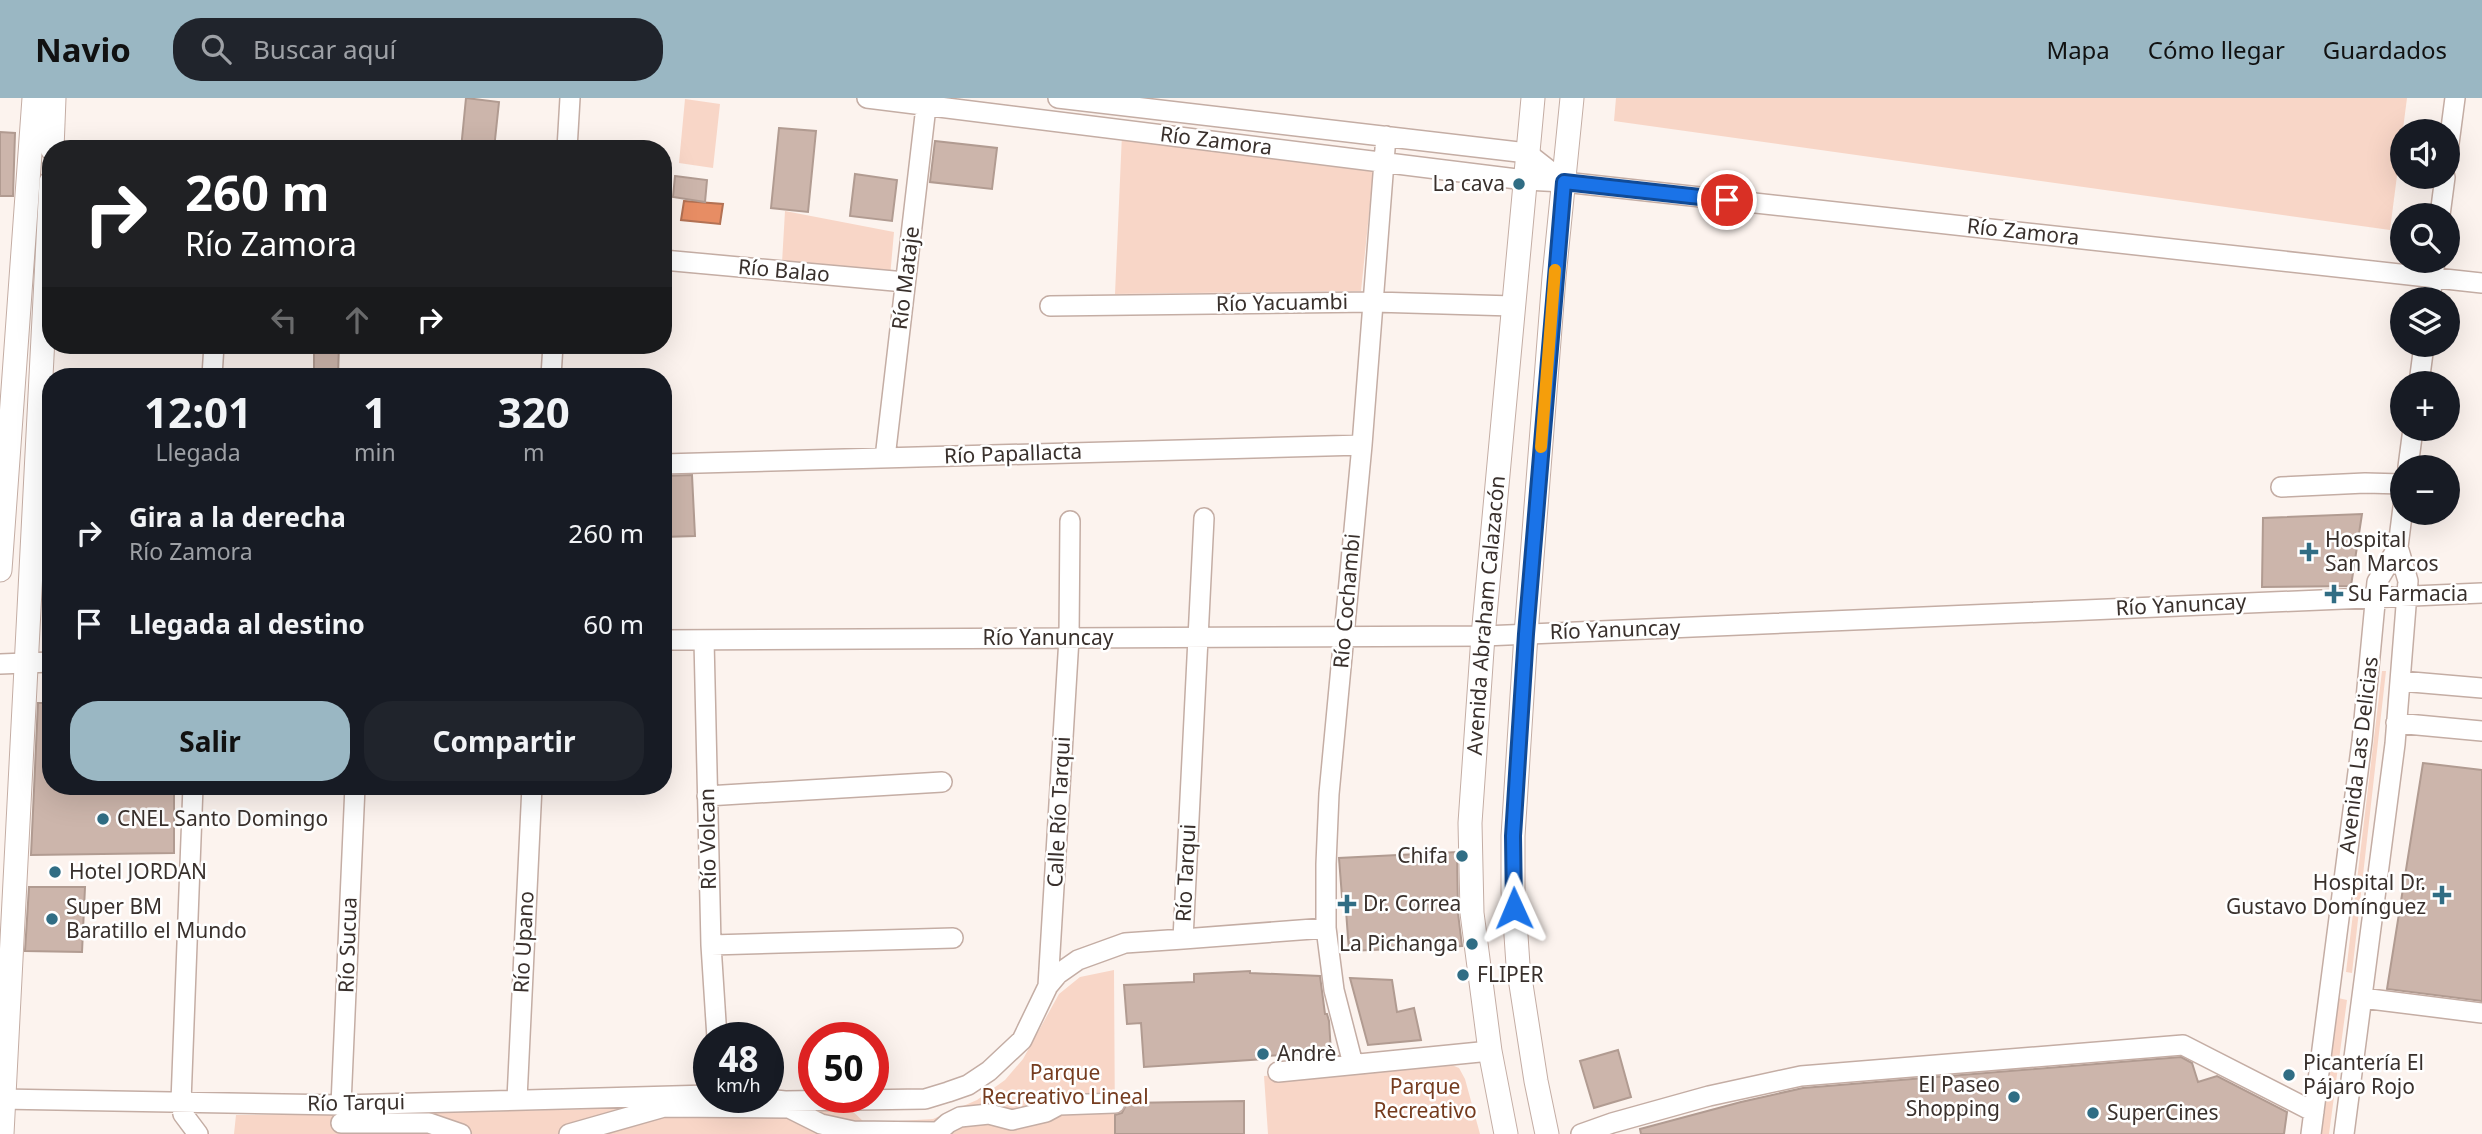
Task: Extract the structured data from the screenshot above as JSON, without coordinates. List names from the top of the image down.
{
  "streets": {
    "main road": ["Avenida Abraham Calazacón"],
    "street": [
      "Río Zamora",
      "Río Balao",
      "Río Mataje",
      "Río Yacuambi",
      "Río Papallacta",
      "Río Cochambi",
      "Río Yanuncay",
      "Avenida Las Delicias",
      "Calle Río Tarqui",
      "Río Volcan",
      "Río Tarqui",
      "Río Upano",
      "Río Sucua"
    ]
  },
  "crossings": [
    ["Río Zamora", "Río Mataje"],
    ["Río Zamora", "Río Cochambi"],
    ["Río Zamora", "Avenida Abraham Calazacón"],
    ["Río Balao", "Río Mataje"],
    ["Río Mataje", "Río Papallacta"],
    ["Río Yacuambi", "Río Cochambi"],
    ["Río Yacuambi", "Avenida Abraham Calazacón"],
    ["Río Papallacta", "Río Cochambi"],
    ["Río Cochambi", "Río Yanuncay"],
    ["Río Yanuncay", "Avenida Abraham Calazacón"],
    ["Río Yanuncay", "Avenida Las Delicias"],
    ["Río Yanuncay", "Calle Río Tarqui"],
    ["Río Yanuncay", "Río Volcan"],
    ["Río Yanuncay", "Río Tarqui"],
    ["Calle Río Tarqui", "Río Tarqui"],
    ["Río Tarqui", "Río Upano"],
    ["Río Tarqui", "Río Sucua"]
  ],
  "parks": ["Parque Recreativo Lineal", "Parque Recreativo"],
  "places": {
    "other": [
      "La cava",
      "CNEL Santo Domingo",
      "Chifa",
      "Hotel JORDAN",
      "Super BM Baratillo el Mundo",
      "La Pichanga",
      "FLIPER",
      "Andrè",
      "Picantería El Pájaro Rojo",
      "El Paseo Shopping",
      "SuperCines"
    ],
    "health": [
      "Hospital San Marcos",
      "Su Farmacia",
      "Hospital Dr. Gustavo Domínguez",
      "Dr. Correa"
    ]
  },
  "page": {
    "header": "Navio",
    "search": "Buscar aquí",
    "nav": ["Mapa", "Cómo llegar", "Guardados"],
    "map_buttons": ["+", "−"],
    "turn": ["260 m", "Río Zamora"],
    "eta": [
      "12:01",
      "Llegada",
      "1",
      "min",
      "320",
      "m"
    ],
    "list": [
      {
        "name": "Gira a la derecha",
        "note": "Río Zamora",
        "value": "260 m"
      },
      {
        "name": "Llegada al destino",
        "value": "60 m"
      }
    ],
    "buttons": ["Salir", "Compartir"],
    "speed": "48 km/h",
    "limit": "50"
  }
}
